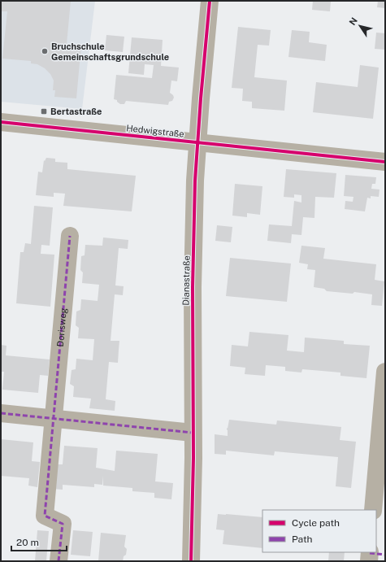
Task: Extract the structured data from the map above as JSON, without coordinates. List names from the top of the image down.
{
  "streets": {
    "street": ["Hedwigstraße", "Dianastraße", "Dorisweg"]
  },
  "crossings": [
    ["Hedwigstraße", "Dianastraße"]
  ],
  "places": {
    "other": ["Bruchschule Gemeinschaftsgrundschule"],
    "transit": ["Bertastraße"]
  },
  "legend": ["Cycle path", "Path"],
  "scale_bar": "20 m",
  "north": "top left"
}
